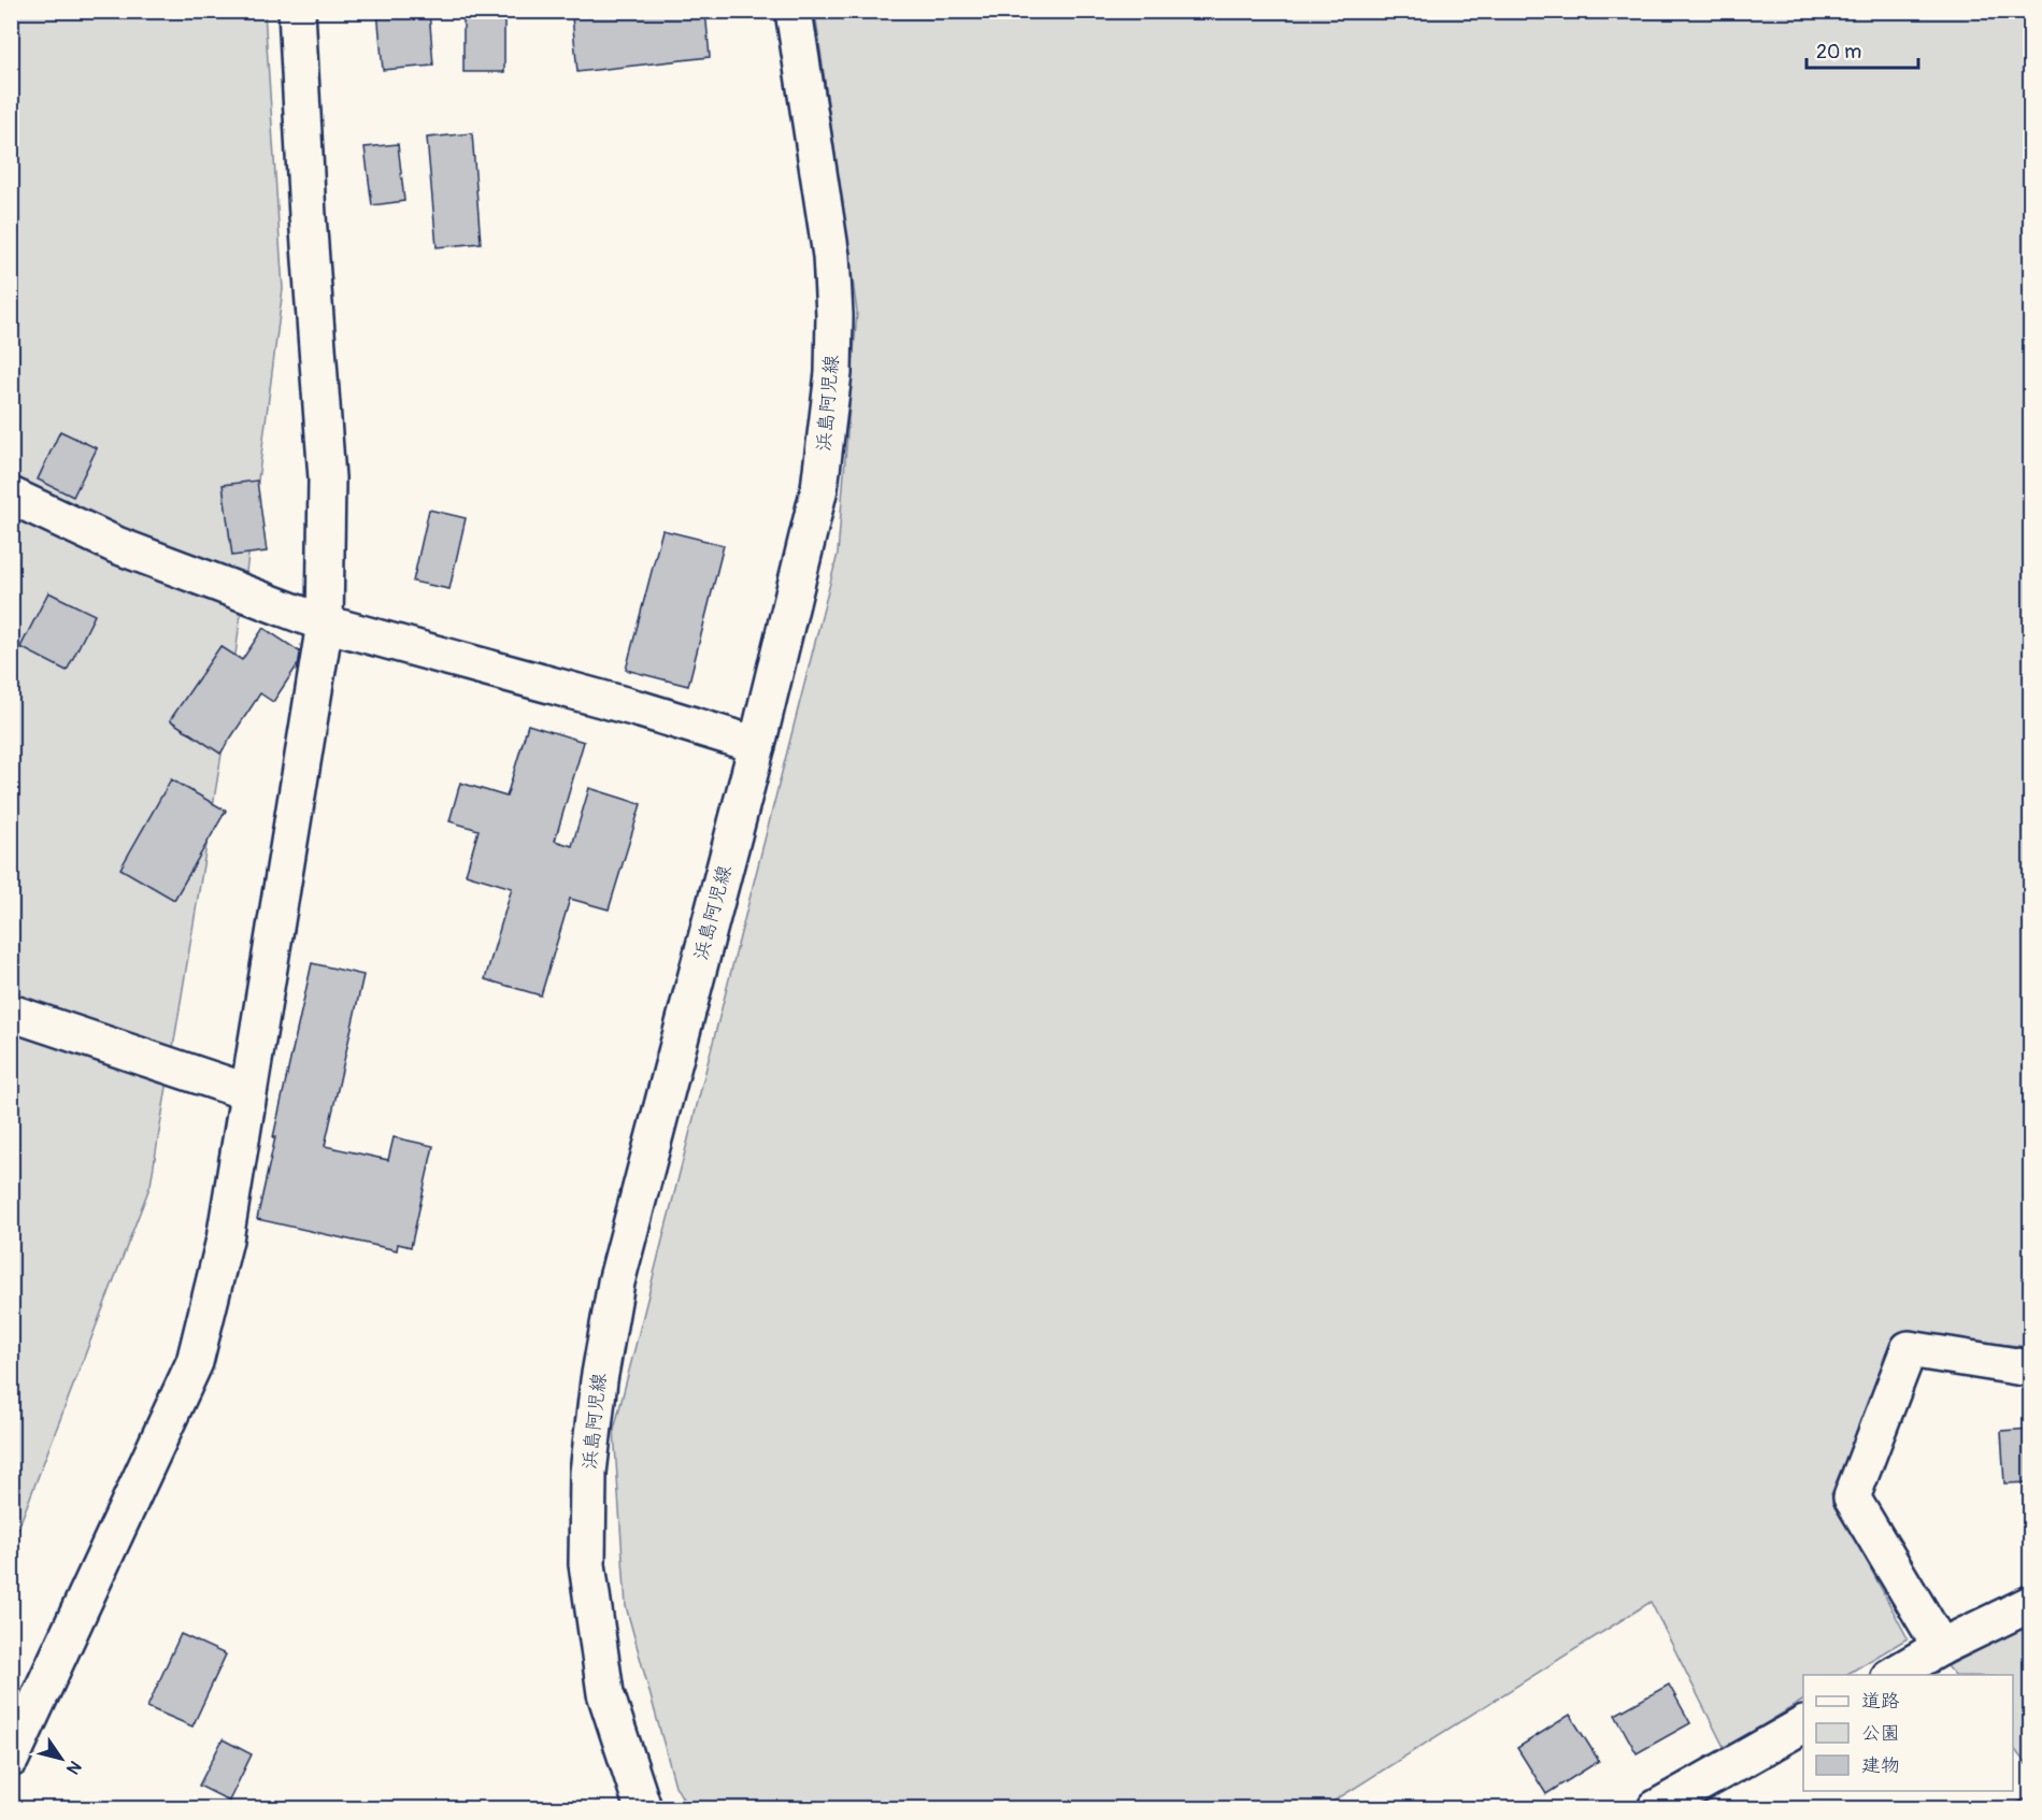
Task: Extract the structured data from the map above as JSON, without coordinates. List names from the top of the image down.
{
  "streets": {
    "street": ["浜島阿児線"]
  },
  "legend": ["道路", "公園", "建物"],
  "scale_bar": "20 m",
  "north": "bottom right"
}
